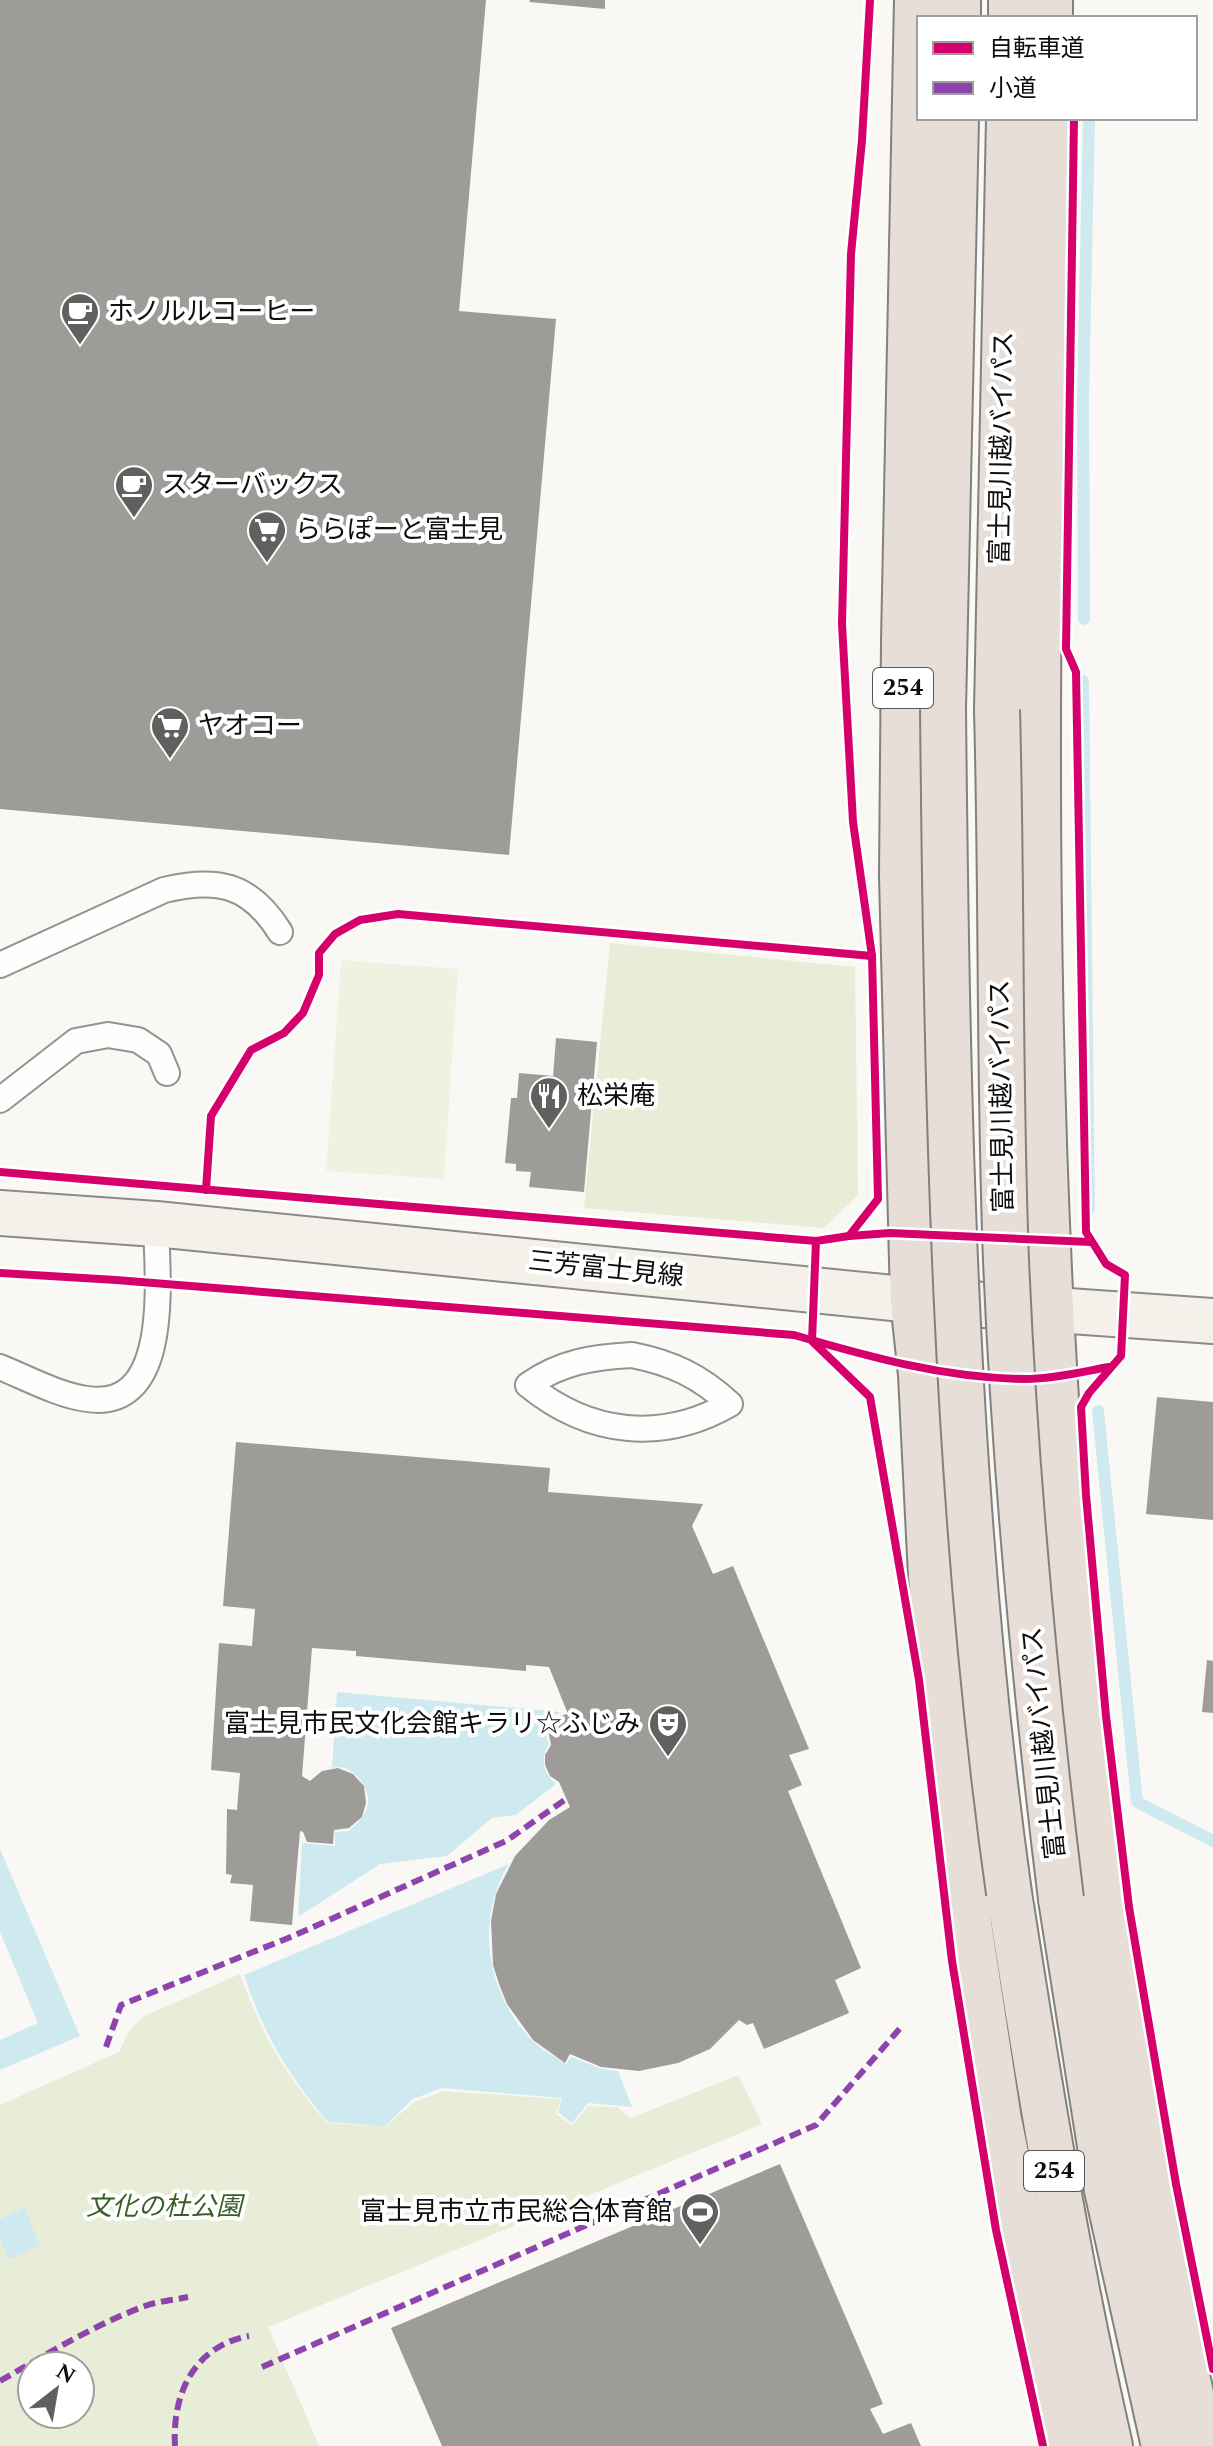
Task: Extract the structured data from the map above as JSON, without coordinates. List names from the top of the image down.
{
  "streets": {
    "highway": ["富士見川越バイパス", "254"],
    "main road": ["三芳富士見線"]
  },
  "crossings": [
    ["254", "三芳富士見線"]
  ],
  "parks": ["文化の杜公園"],
  "places": {
    "cafe": ["ホノルルコーヒー", "スターバックス"],
    "supermarket": ["ららぽーと富士見", "ヤオコー"],
    "restaurant": ["松栄庵"],
    "theatre": ["富士見市民文化会館キラリ☆ふじみ"],
    "sports": ["富士見市立市民総合体育館"]
  },
  "legend": ["自転車道", "小道"],
  "north": "top right"
}
